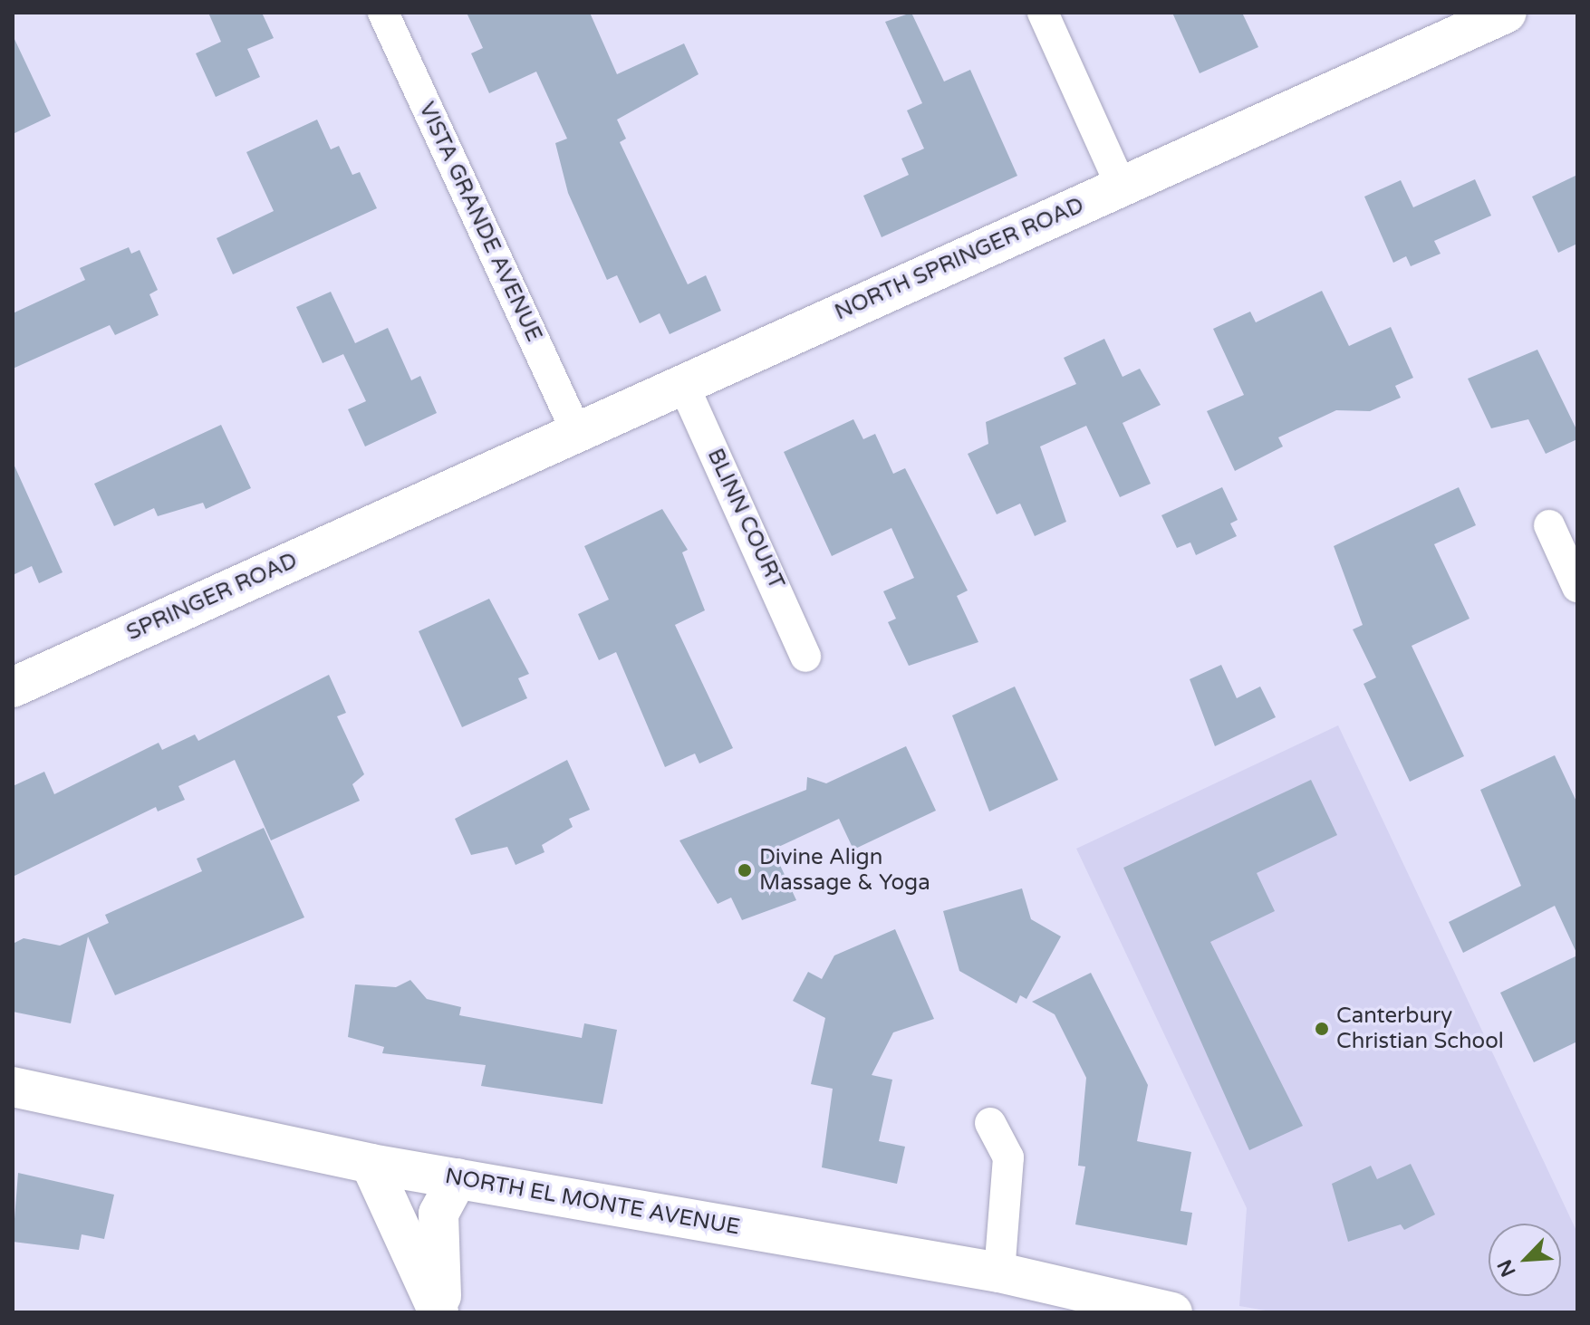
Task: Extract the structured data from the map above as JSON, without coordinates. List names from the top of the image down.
{
  "streets": {
    "street": [
      "VISTA GRANDE AVENUE",
      "NORTH SPRINGER ROAD",
      "BLINN COURT",
      "SPRINGER ROAD",
      "NORTH EL MONTE AVENUE"
    ]
  },
  "crossings": [
    ["VISTA GRANDE AVENUE", "NORTH SPRINGER ROAD"],
    ["NORTH SPRINGER ROAD", "BLINN COURT"],
    ["NORTH SPRINGER ROAD", "SPRINGER ROAD"]
  ],
  "places": ["Divine Align Massage & Yoga", "Canterbury Christian School"],
  "north": "bottom left"
}
